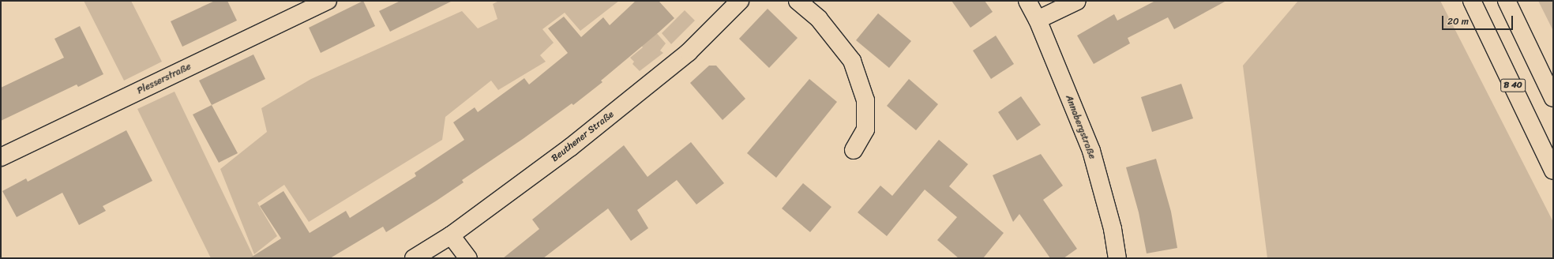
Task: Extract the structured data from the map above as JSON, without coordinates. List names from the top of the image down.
{
  "streets": {
    "main road": [
      "Plesserstraße",
      "B 40",
      "Annabergstraße",
      "Beuthener Straße"
    ]
  },
  "scale_bar": "20 m"
}
